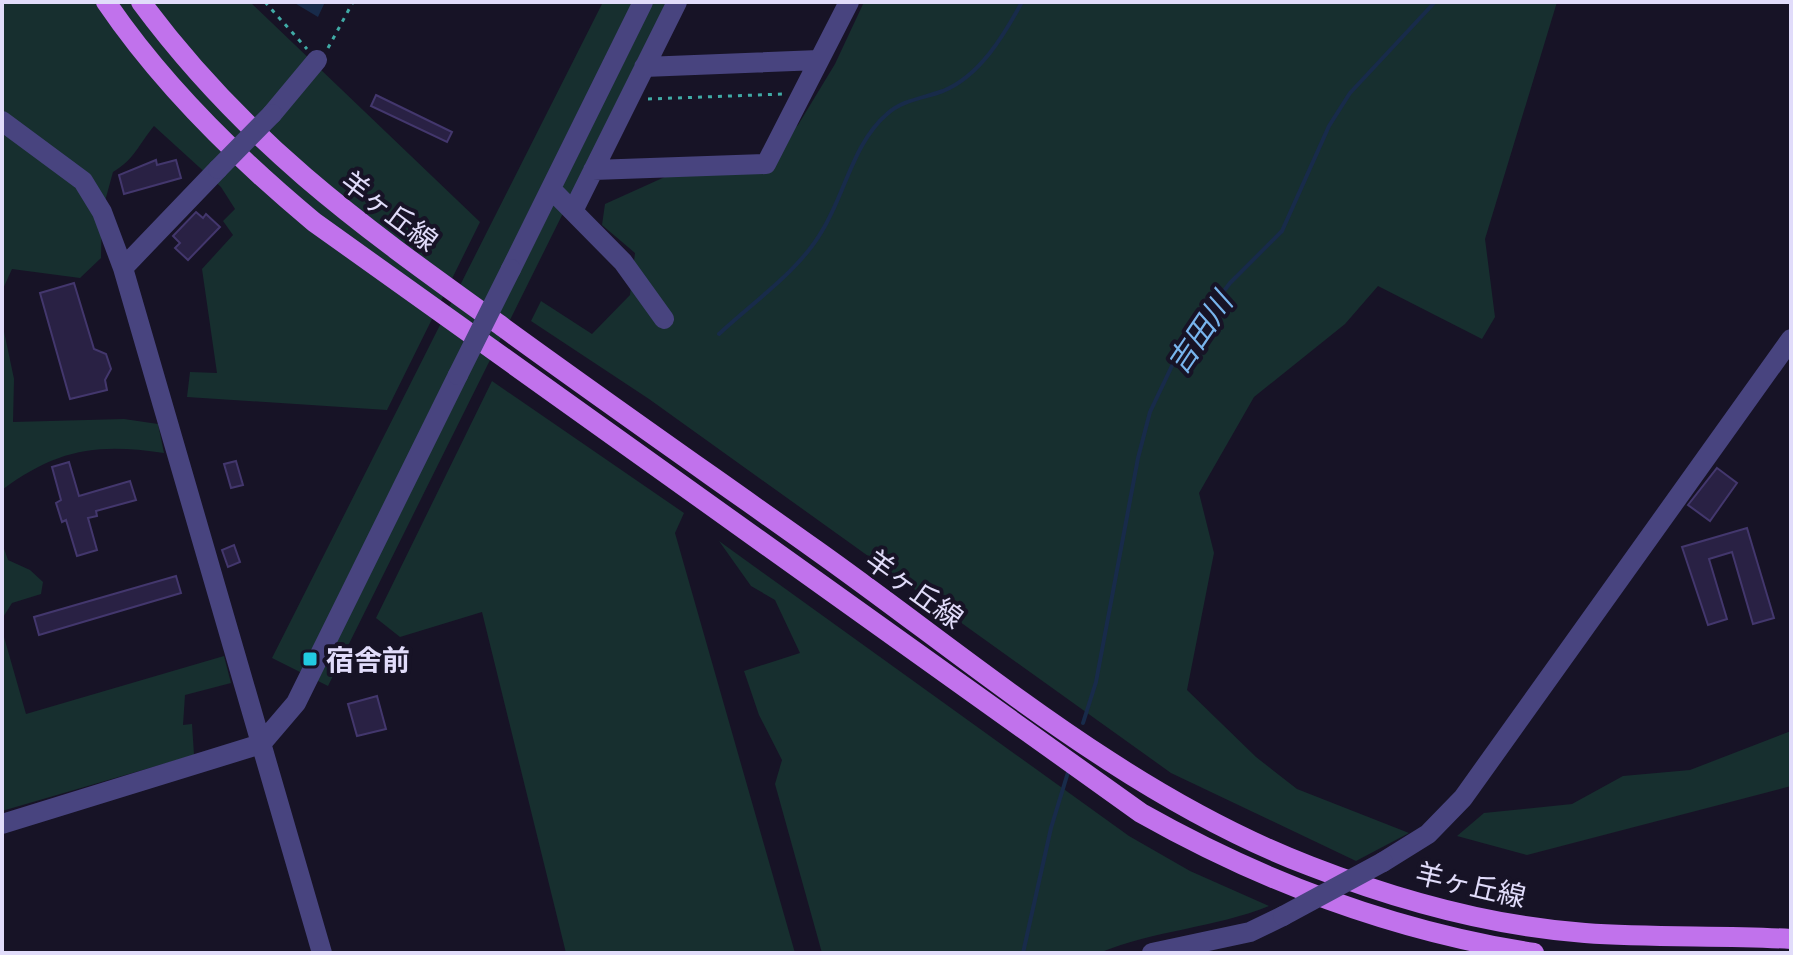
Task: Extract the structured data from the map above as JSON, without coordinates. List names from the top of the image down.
{
  "streets": {
    "main road": ["羊ヶ丘線"]
  },
  "water": ["吉田川"],
  "places": {
    "transit": ["宿舎前"]
  }
}
